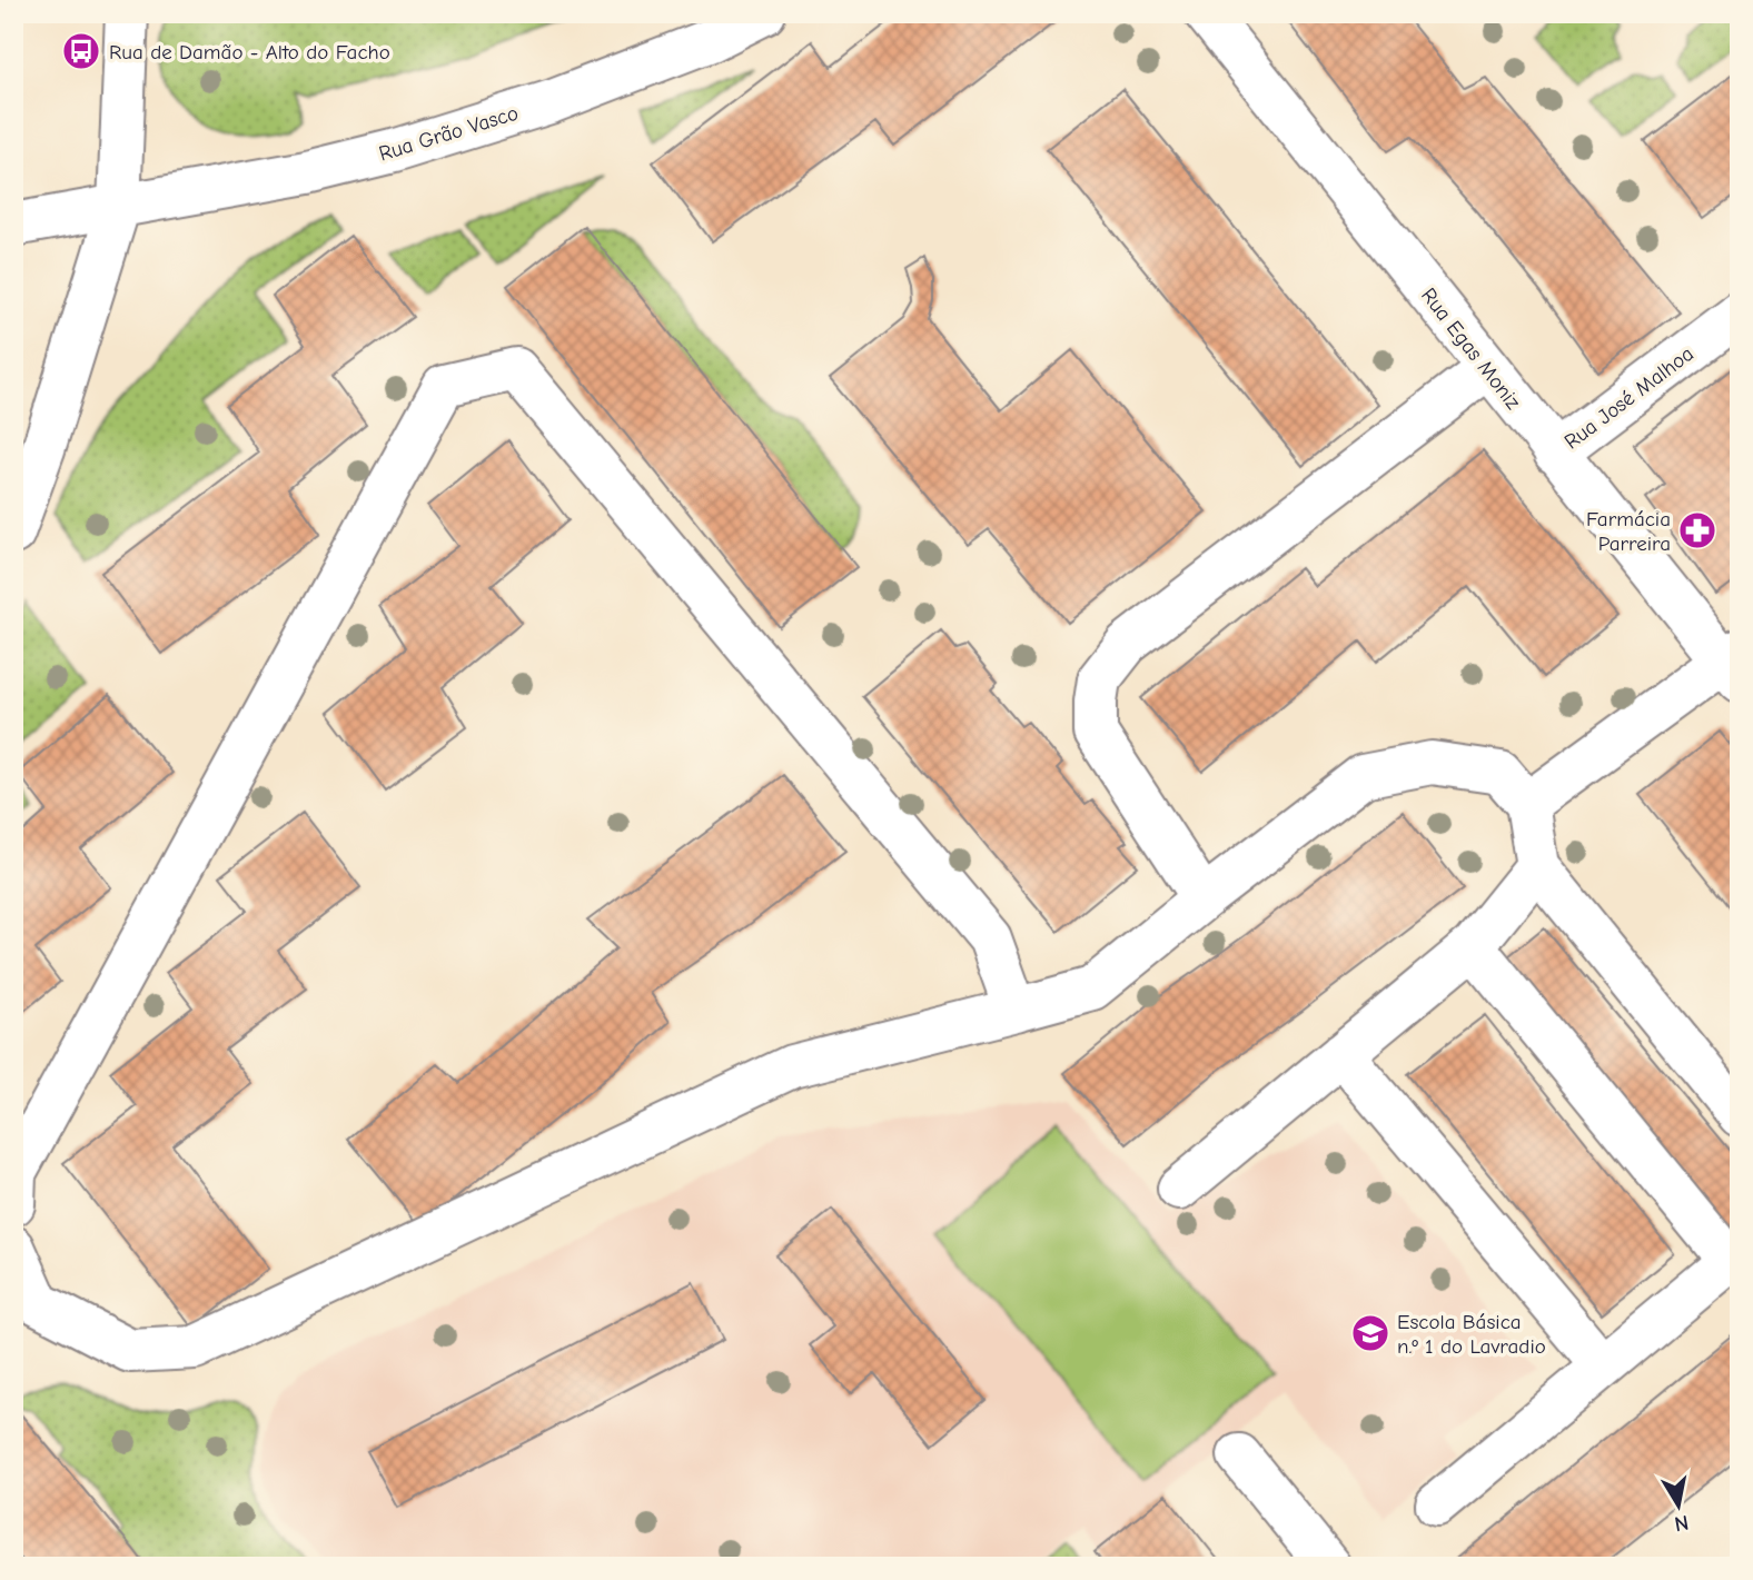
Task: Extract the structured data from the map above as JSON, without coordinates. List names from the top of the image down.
{
  "streets": {
    "street": ["Rua Grão Vasco", "Rua Egas Moniz", "Rua José Malhoa"]
  },
  "crossings": [
    ["Rua Egas Moniz", "Rua José Malhoa"]
  ],
  "places": {
    "bus stop": ["Rua de Damão - Alto do Facho"],
    "pharmacy": ["Farmácia Parreira"],
    "school or university": ["Escola Básica n.º 1 do Lavradio"]
  },
  "north": "bottom"
}
